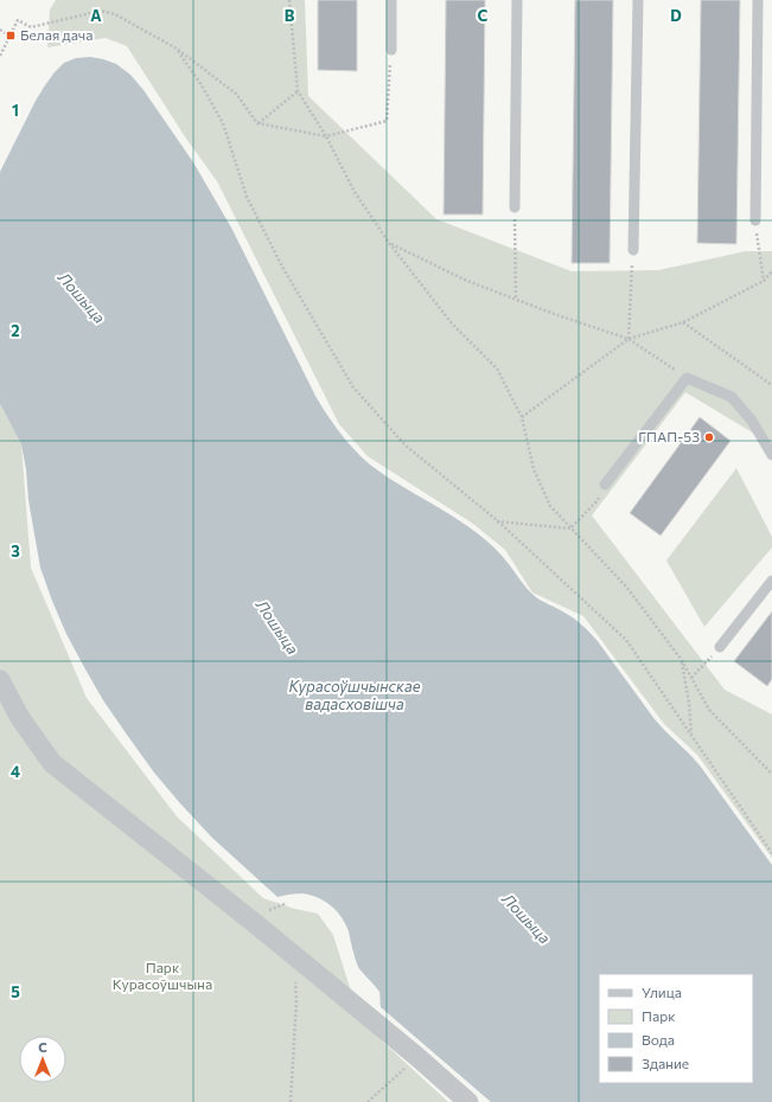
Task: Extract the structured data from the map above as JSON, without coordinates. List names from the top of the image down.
{
  "water": ["Лошыца", "Курасоўшчынскае вадасховішча"],
  "parks": ["Парк Курасоўшчына"],
  "places": {
    "transit": ["Белая дача"],
    "other": ["ГПАП-53"]
  },
  "legend": [
    "Улица",
    "Парк",
    "Вода",
    "Здание"
  ],
  "north": "top",
  "grid": {
    "columns": [
      "A",
      "B",
      "C",
      "D"
    ],
    "rows": [
      "1",
      "2",
      "3",
      "4",
      "5"
    ]
  }
}
